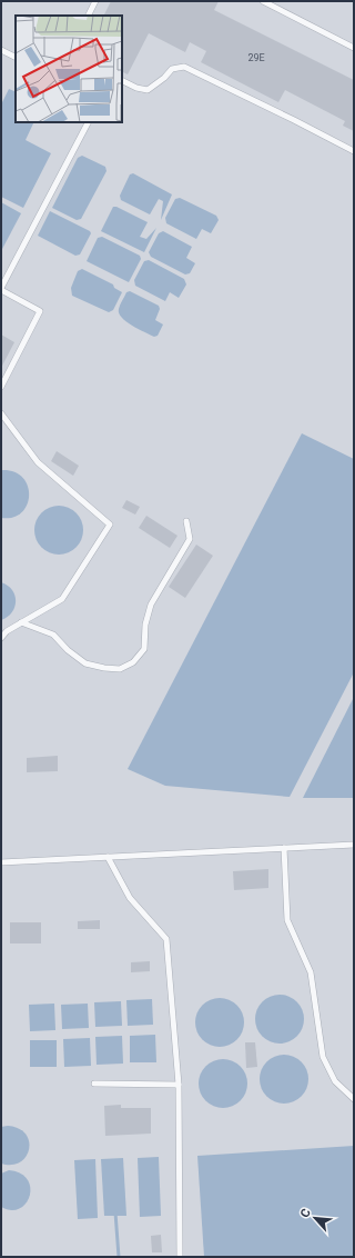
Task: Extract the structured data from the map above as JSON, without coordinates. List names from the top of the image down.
{
  "house_numbers": ["29Е"],
  "north": "top left"
}
